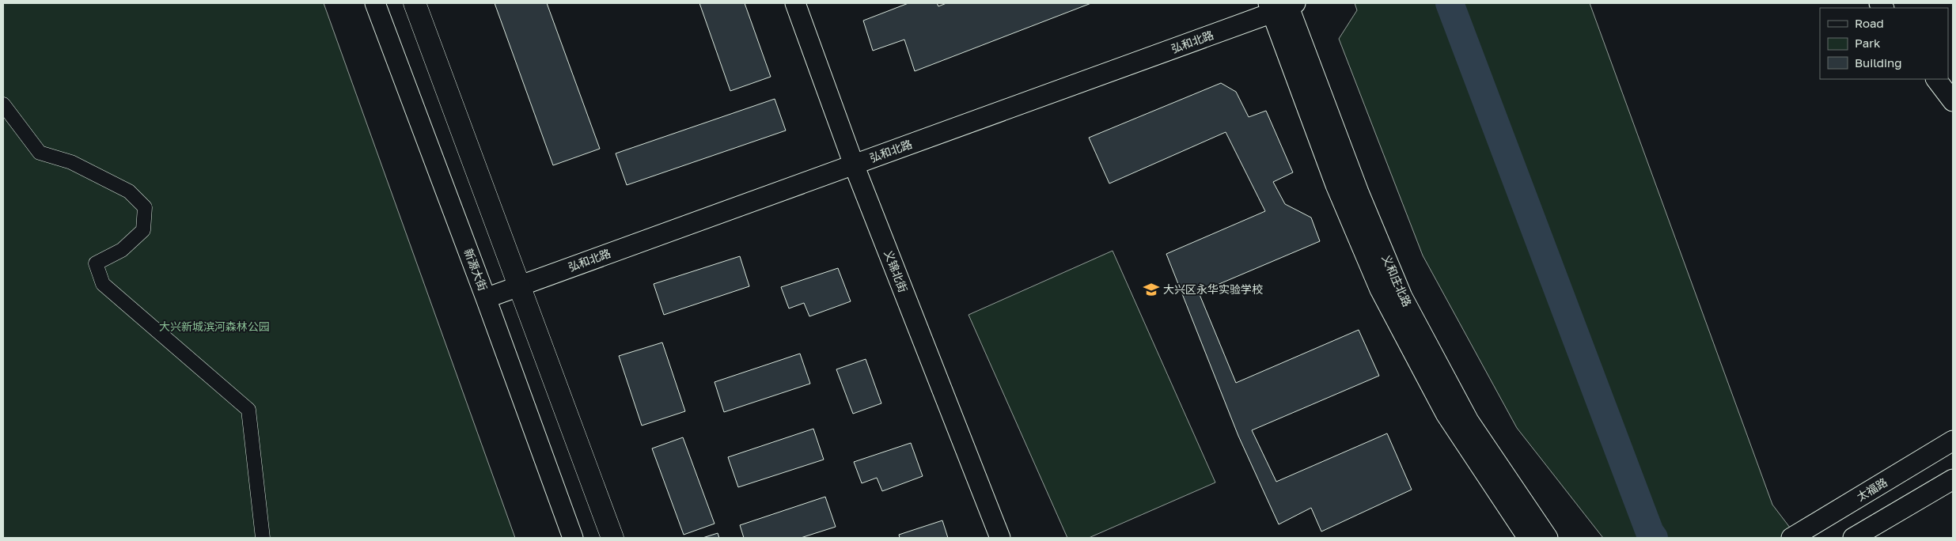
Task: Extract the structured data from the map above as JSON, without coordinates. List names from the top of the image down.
{
  "streets": {
    "main road": [
      "弘和北路",
      "新源大街",
      "义锦北街",
      "义和庄北路",
      "太福路"
    ]
  },
  "crossings": [
    ["弘和北路", "新源大街"],
    ["弘和北路", "义锦北街"],
    ["弘和北路", "义和庄北路"]
  ],
  "parks": ["大兴新城滨河森林公园"],
  "places": {
    "school or university": ["大兴区永华实验学校"]
  },
  "legend": ["Road", "Park", "Building"]
}
